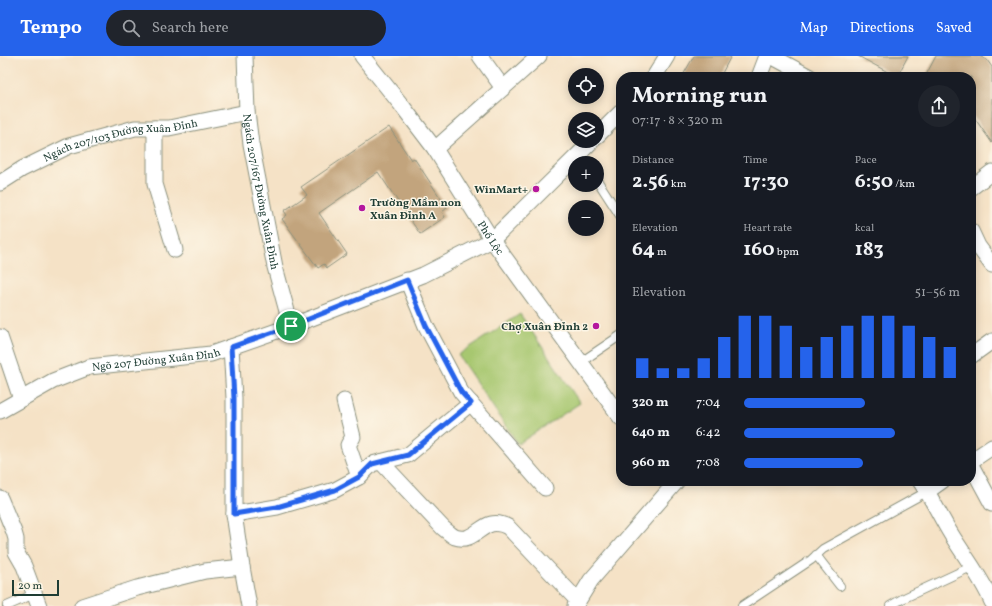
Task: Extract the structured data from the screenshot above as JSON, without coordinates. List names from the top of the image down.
{
  "streets": {
    "street": [
      "Ngách 207/103 Đường Xuân Đỉnh",
      "Ngách 207/167 Đường Xuân Đỉnh",
      "Phố Lộc",
      "Ngõ 207 Đường Xuân Đỉnh"
    ]
  },
  "crossings": [
    ["Ngách 207/103 Đường Xuân Đỉnh", "Ngách 207/167 Đường Xuân Đỉnh"],
    ["Ngách 207/167 Đường Xuân Đỉnh", "Ngõ 207 Đường Xuân Đỉnh"],
    ["Phố Lộc", "Ngõ 207 Đường Xuân Đỉnh"]
  ],
  "places": ["WinMart+", "Trường Mầm non Xuân Đỉnh A", "Chợ Xuân Đỉnh 2"],
  "scale_bar": "20 m",
  "page": {
    "header": "Tempo",
    "search": "Search here",
    "nav": ["Map", "Directions", "Saved"],
    "map_buttons": ["+", "−"],
    "heading": ["Morning run", "07:17 · 8 × 320 m"],
    "stats": [
      ["Distance", "2.56 km"],
      ["Time", "17:30"],
      ["Pace", "6:50 /km"],
      ["Elevation", "64 m"],
      ["Heart rate", "160 bpm"],
      ["kcal", "183"]
    ],
    "chart": ["Elevation", "51–56 m"],
    "list": [
      {
        "name": "320 m",
        "note": "7:04"
      },
      {
        "name": "640 m",
        "note": "6:42"
      },
      {
        "name": "960 m",
        "note": "7:08"
      }
    ],
    "scale": "20 m"
  }
}
